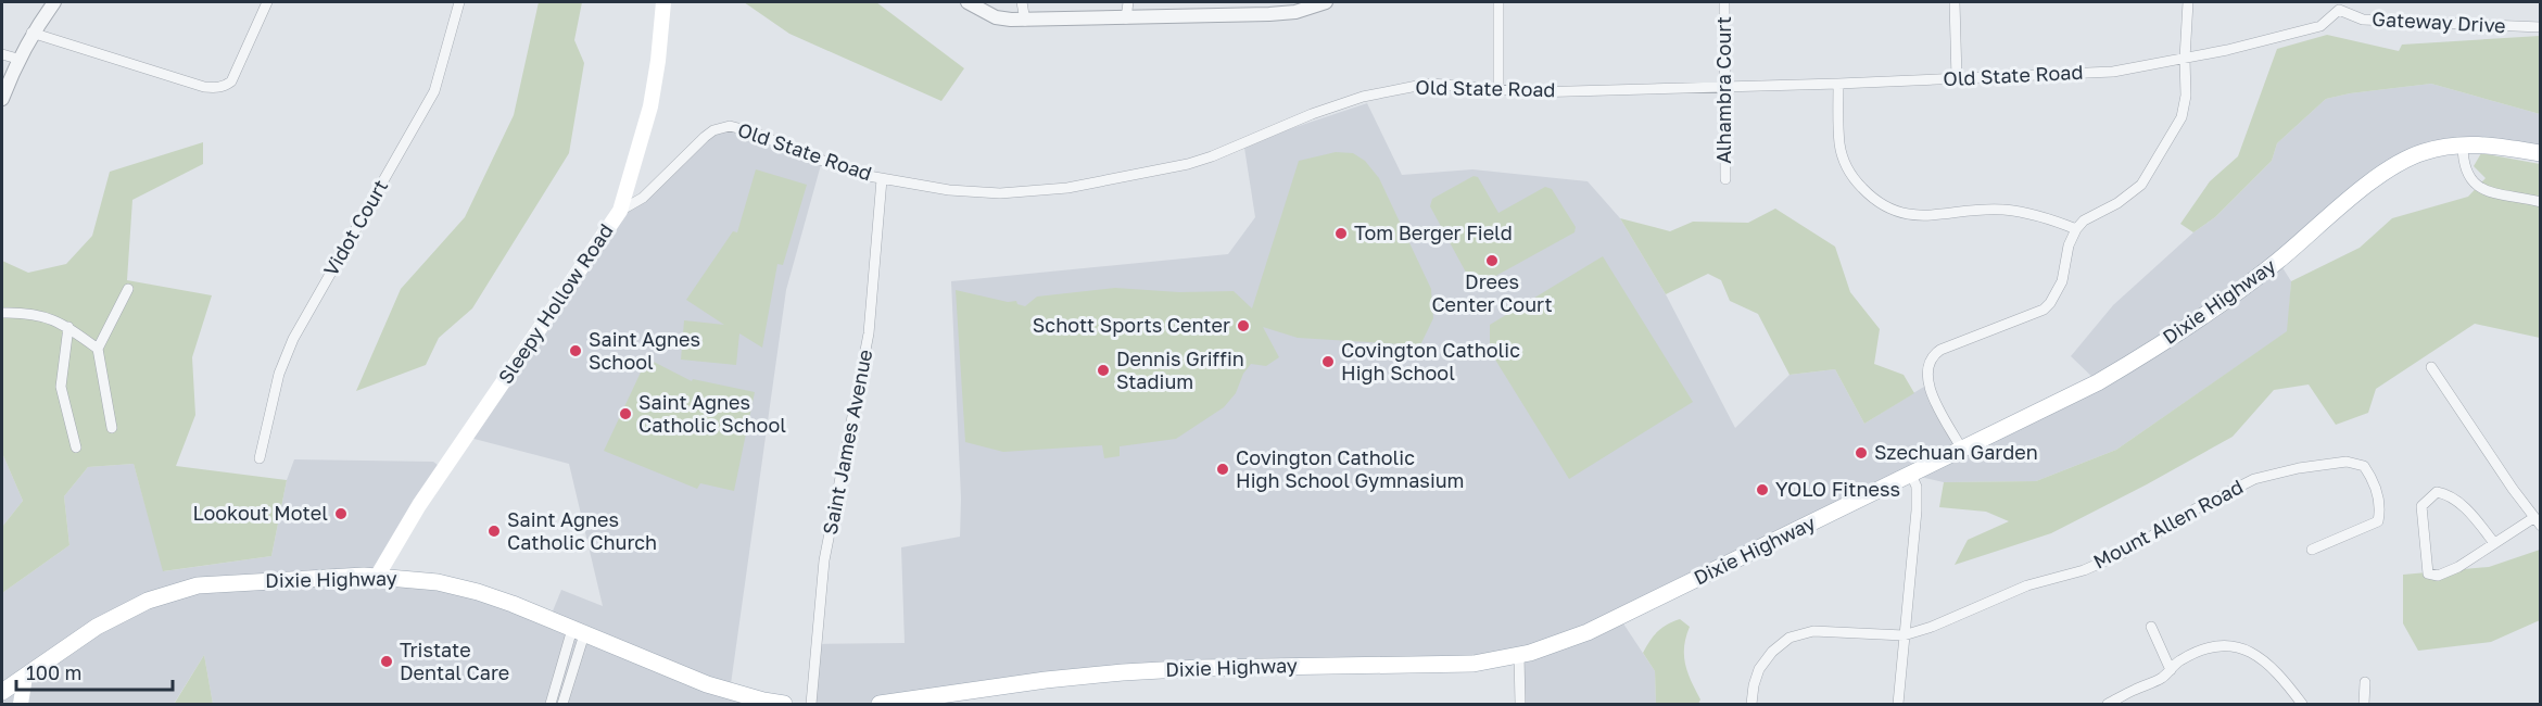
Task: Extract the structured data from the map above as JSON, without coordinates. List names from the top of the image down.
{
  "streets": {
    "main road": ["Dixie Highway", "Sleepy Hollow Road"],
    "street": [
      "Gateway Drive",
      "Old State Road",
      "Alhambra Court",
      "Vidot Court",
      "Saint James Avenue",
      "Mount Allen Road"
    ]
  },
  "crossings": [
    ["Gateway Drive", "Old State Road"],
    ["Old State Road", "Alhambra Court"],
    ["Old State Road", "Sleepy Hollow Road"],
    ["Old State Road", "Saint James Avenue"],
    ["Dixie Highway", "Sleepy Hollow Road"]
  ],
  "places": [
    "Tom Berger Field",
    "Drees Center Court",
    "Schott Sports Center",
    "Saint Agnes School",
    "Covington Catholic High School",
    "Dennis Griffin Stadium",
    "Saint Agnes Catholic School",
    "Szechuan Garden",
    "Covington Catholic High School Gymnasium",
    "YOLO Fitness",
    "Lookout Motel",
    "Saint Agnes Catholic Church",
    "Tristate Dental Care"
  ],
  "scale_bar": "100 m"
}
